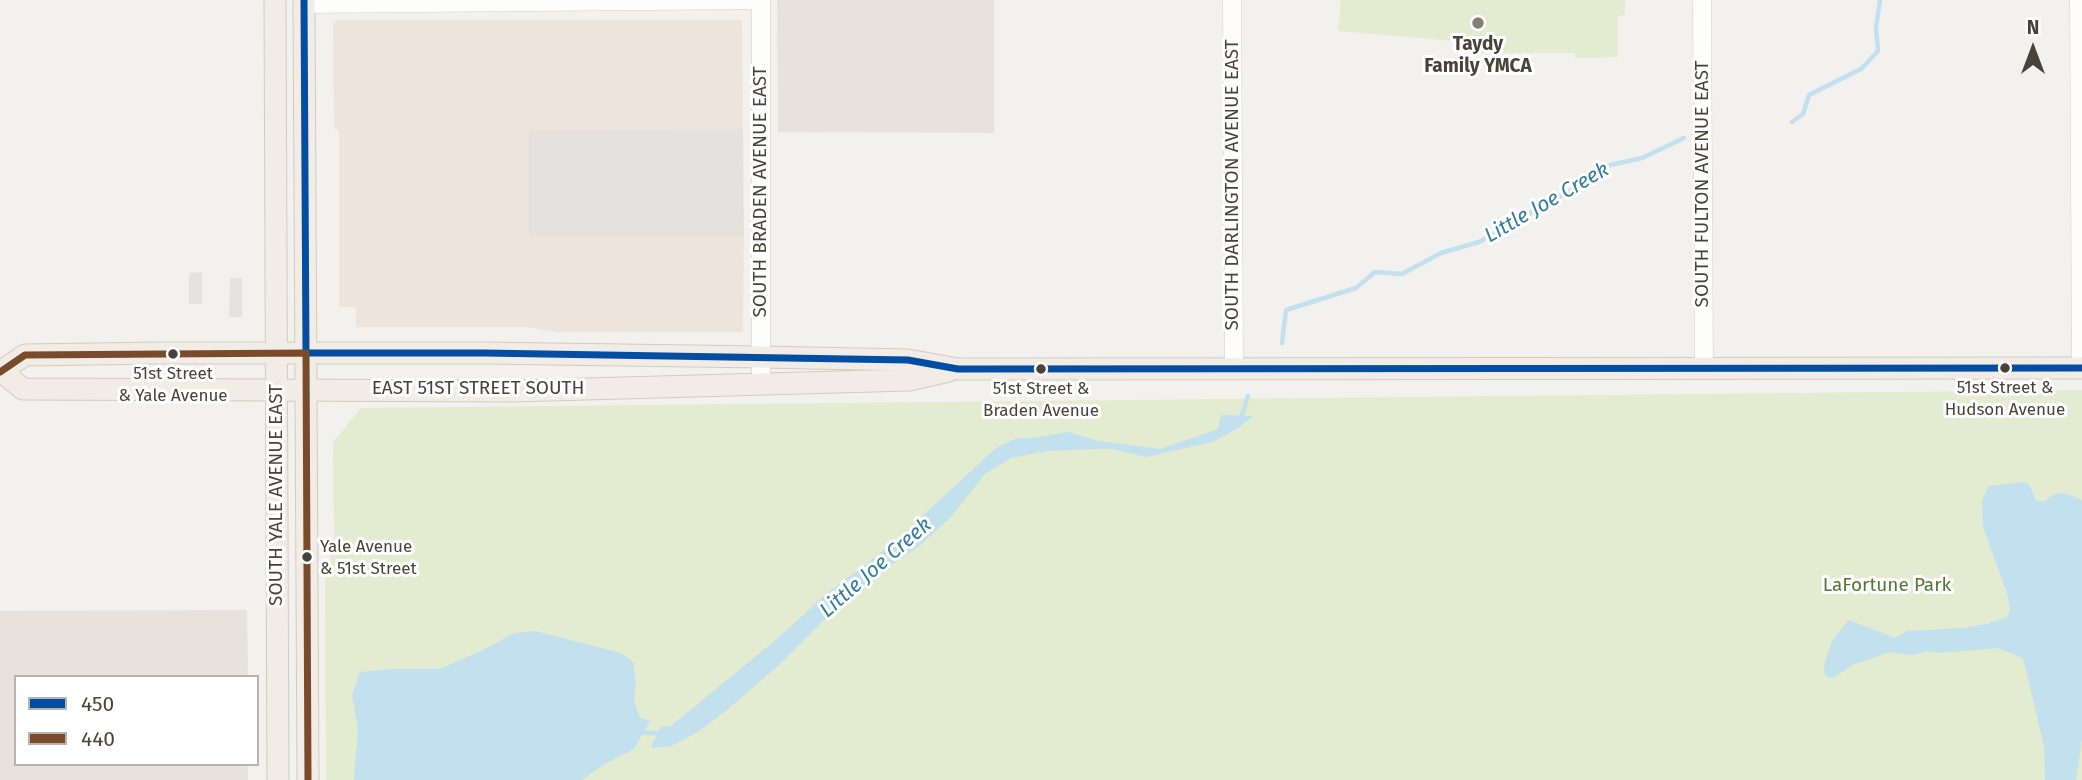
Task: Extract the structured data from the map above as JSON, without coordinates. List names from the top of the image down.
{
  "streets": {
    "main road": ["EAST 51ST STREET SOUTH", "SOUTH YALE AVENUE EAST"],
    "street": ["SOUTH FULTON AVENUE EAST", "SOUTH DARLINGTON AVENUE EAST", "SOUTH BRADEN AVENUE EAST"]
  },
  "crossings": [
    ["SOUTH FULTON AVENUE EAST", "EAST 51ST STREET SOUTH"],
    ["SOUTH DARLINGTON AVENUE EAST", "EAST 51ST STREET SOUTH"],
    ["SOUTH BRADEN AVENUE EAST", "EAST 51ST STREET SOUTH"],
    ["EAST 51ST STREET SOUTH", "SOUTH YALE AVENUE EAST"]
  ],
  "water": ["Little Joe Creek"],
  "parks": ["LaFortune Park"],
  "places": [
    "Taydy Family YMCA",
    "51st Street & Yale Avenue",
    "51st Street & Hudson Avenue",
    "51st Street & Braden Avenue",
    "Yale Avenue & 51st Street"
  ],
  "lines": ["transit line 450", "transit line 440"],
  "legend": ["450", "440"],
  "north": "top"
}
